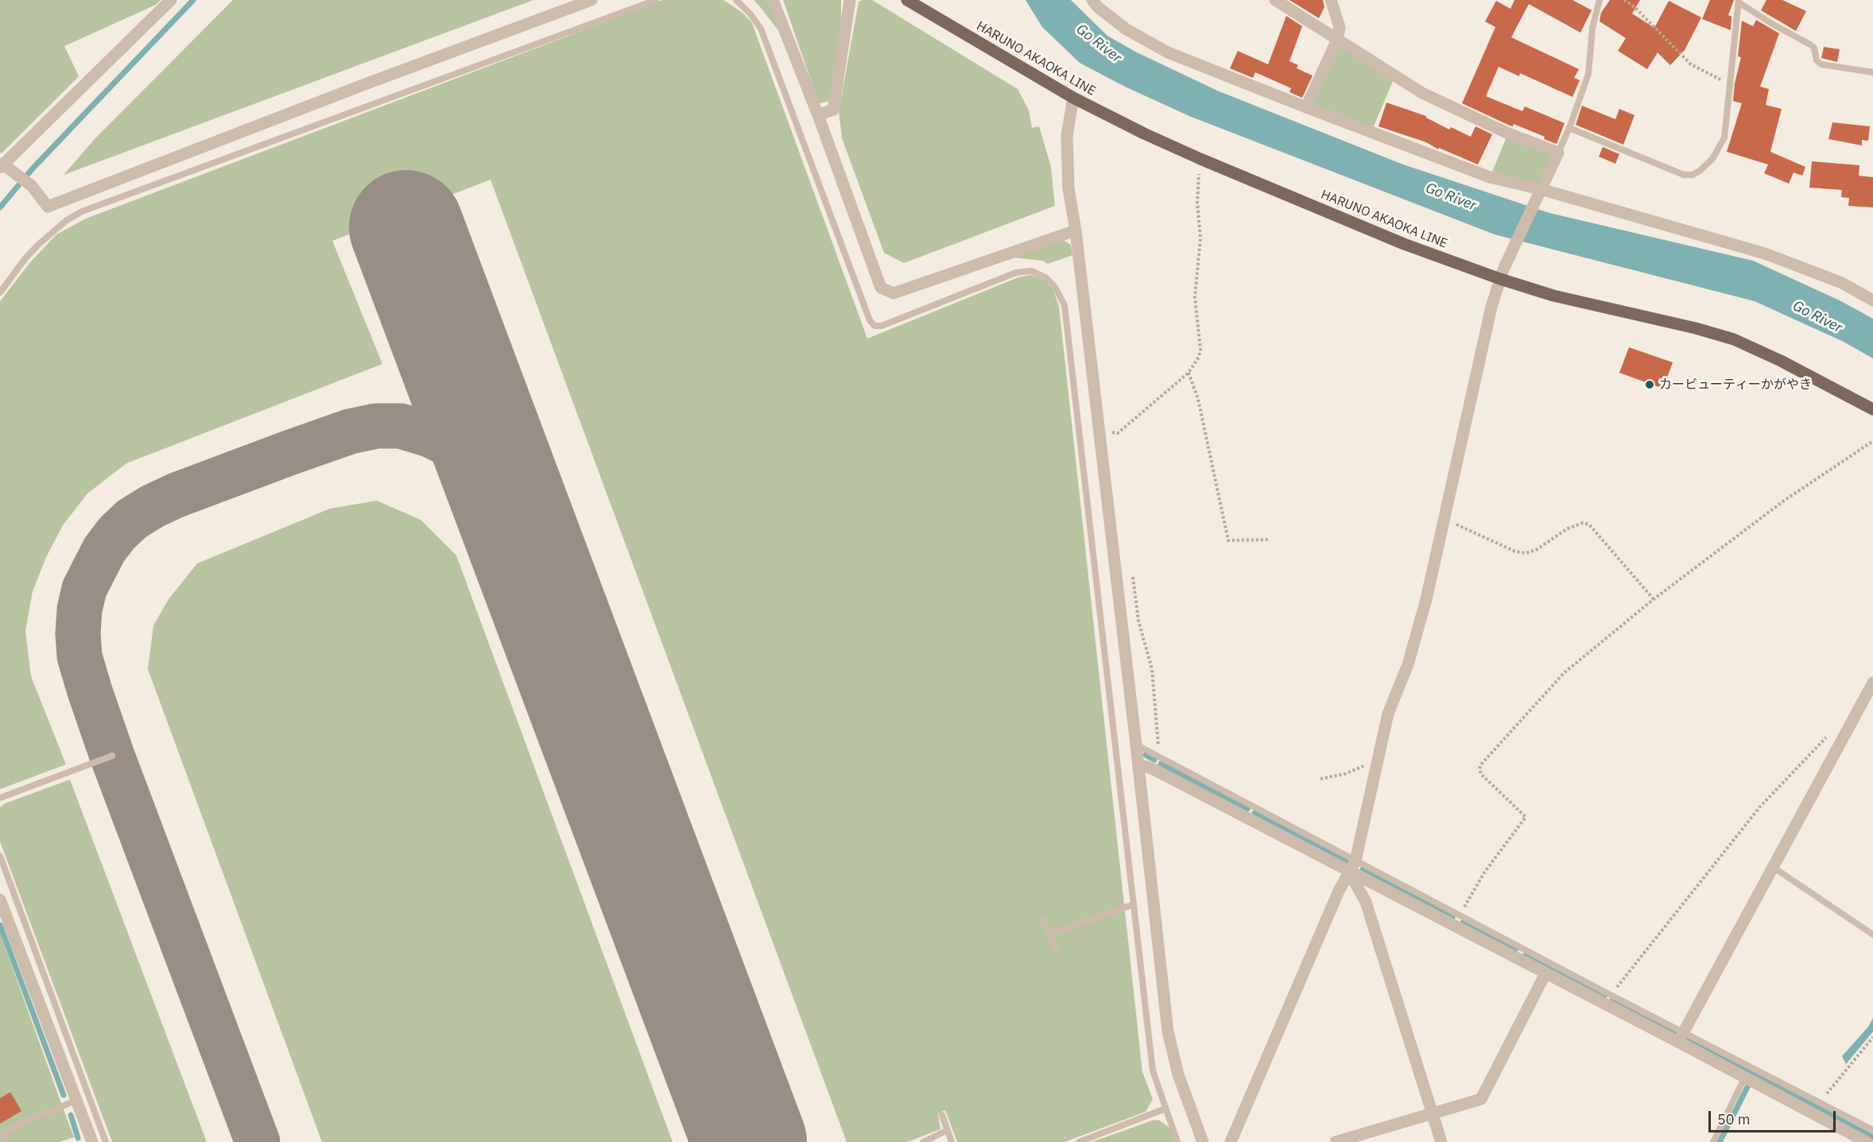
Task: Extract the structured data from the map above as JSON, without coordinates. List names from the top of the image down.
{
  "streets": {
    "main road": ["HARUNO AKAOKA LINE"]
  },
  "water": ["Go River"],
  "places": ["カービューティーかがやき"],
  "scale_bar": "50 m"
}
